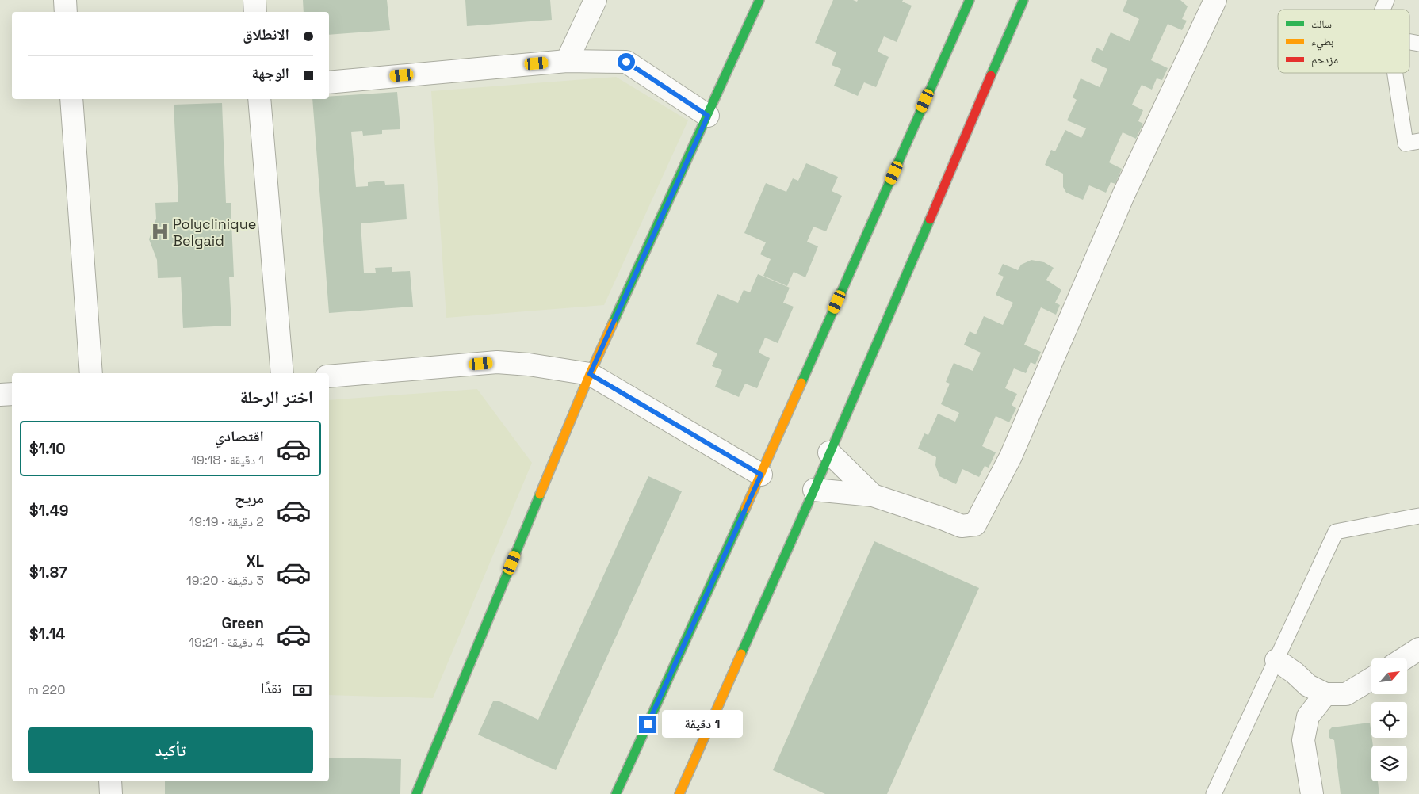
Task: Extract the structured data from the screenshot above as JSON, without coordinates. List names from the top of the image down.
{
  "places": {
    "hospital": ["Polyclinique Belgaid"]
  },
  "legend": ["سالك", "بطيء", "مزدحم"],
  "north": "top right",
  "page": {
    "banner": ["الانطلاق", "الوجهة"],
    "heading": "اختر الرحلة",
    "list": [
      {
        "name": "اقتصادي",
        "note": "1 دقيقة · 19:18",
        "value": "$1.10"
      },
      {
        "name": "مريح",
        "note": "2 دقيقة · 19:19",
        "value": "$1.49"
      },
      {
        "name": "XL",
        "note": "3 دقيقة · 19:20",
        "value": "$1.87"
      },
      {
        "name": "Green",
        "note": "4 دقيقة · 19:21",
        "value": "$1.14"
      }
    ],
    "pay": ["نقدًا", "220 m"],
    "bubble": "1 دقيقة",
    "buttons": "تأكيد"
  }
}
